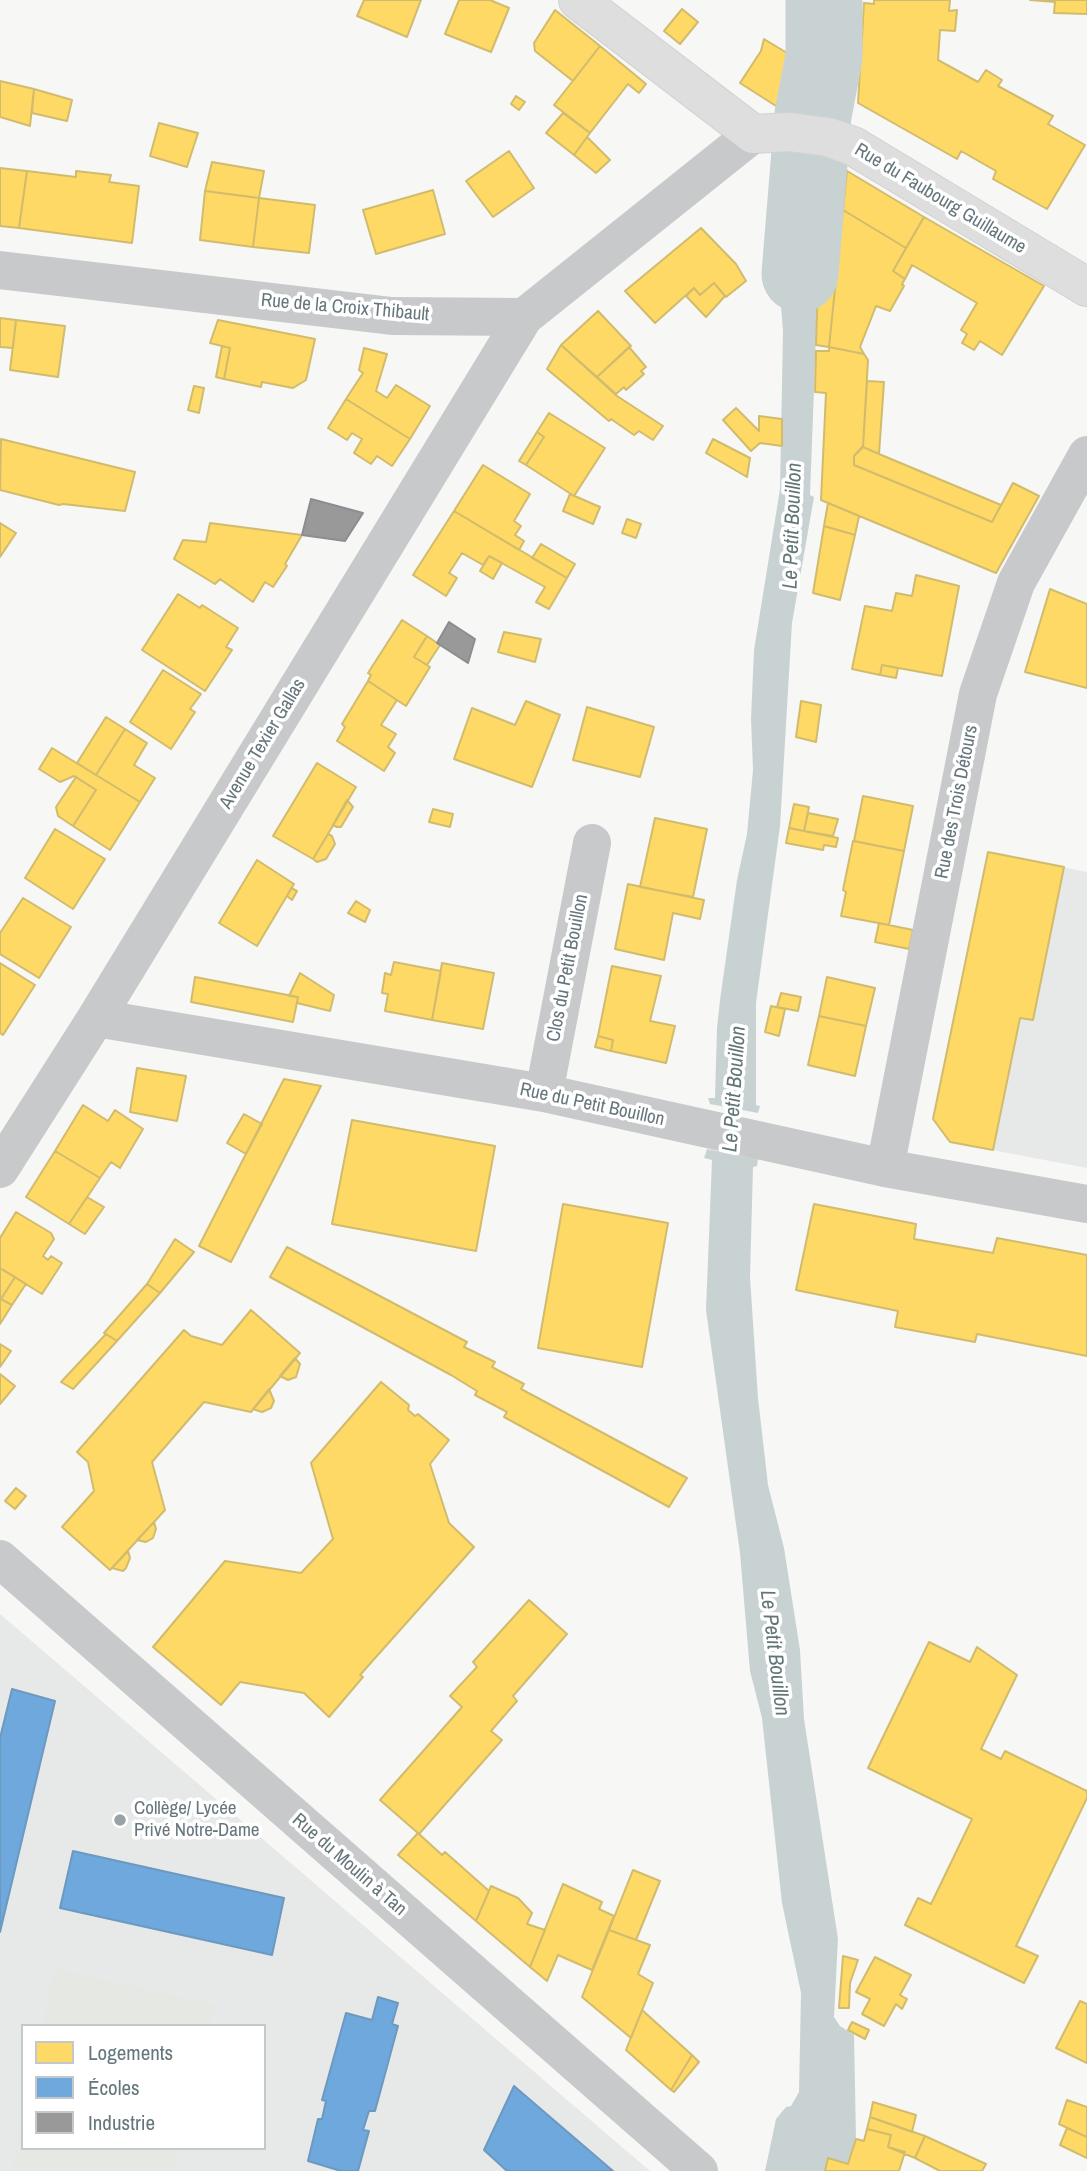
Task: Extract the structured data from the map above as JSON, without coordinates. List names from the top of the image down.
{
  "streets": {
    "street": [
      "Rue du Faubourg Guillaume",
      "Rue de la Croix Thibault",
      "Avenue Texier Gallas",
      "Rue des Trois Détours",
      "Clos du Petit Bouillon",
      "Rue du Petit Bouillon",
      "Rue du Moulin à Tan"
    ]
  },
  "crossings": [
    ["Rue de la Croix Thibault", "Avenue Texier Gallas"],
    ["Avenue Texier Gallas", "Rue du Petit Bouillon"],
    ["Rue des Trois Détours", "Rue du Petit Bouillon"],
    ["Clos du Petit Bouillon", "Rue du Petit Bouillon"]
  ],
  "water": ["Le Petit Bouillon"],
  "places": ["Collège/ Lycée Privé Notre-Dame"],
  "legend": ["Logements", "Écoles", "Industrie"]
}
